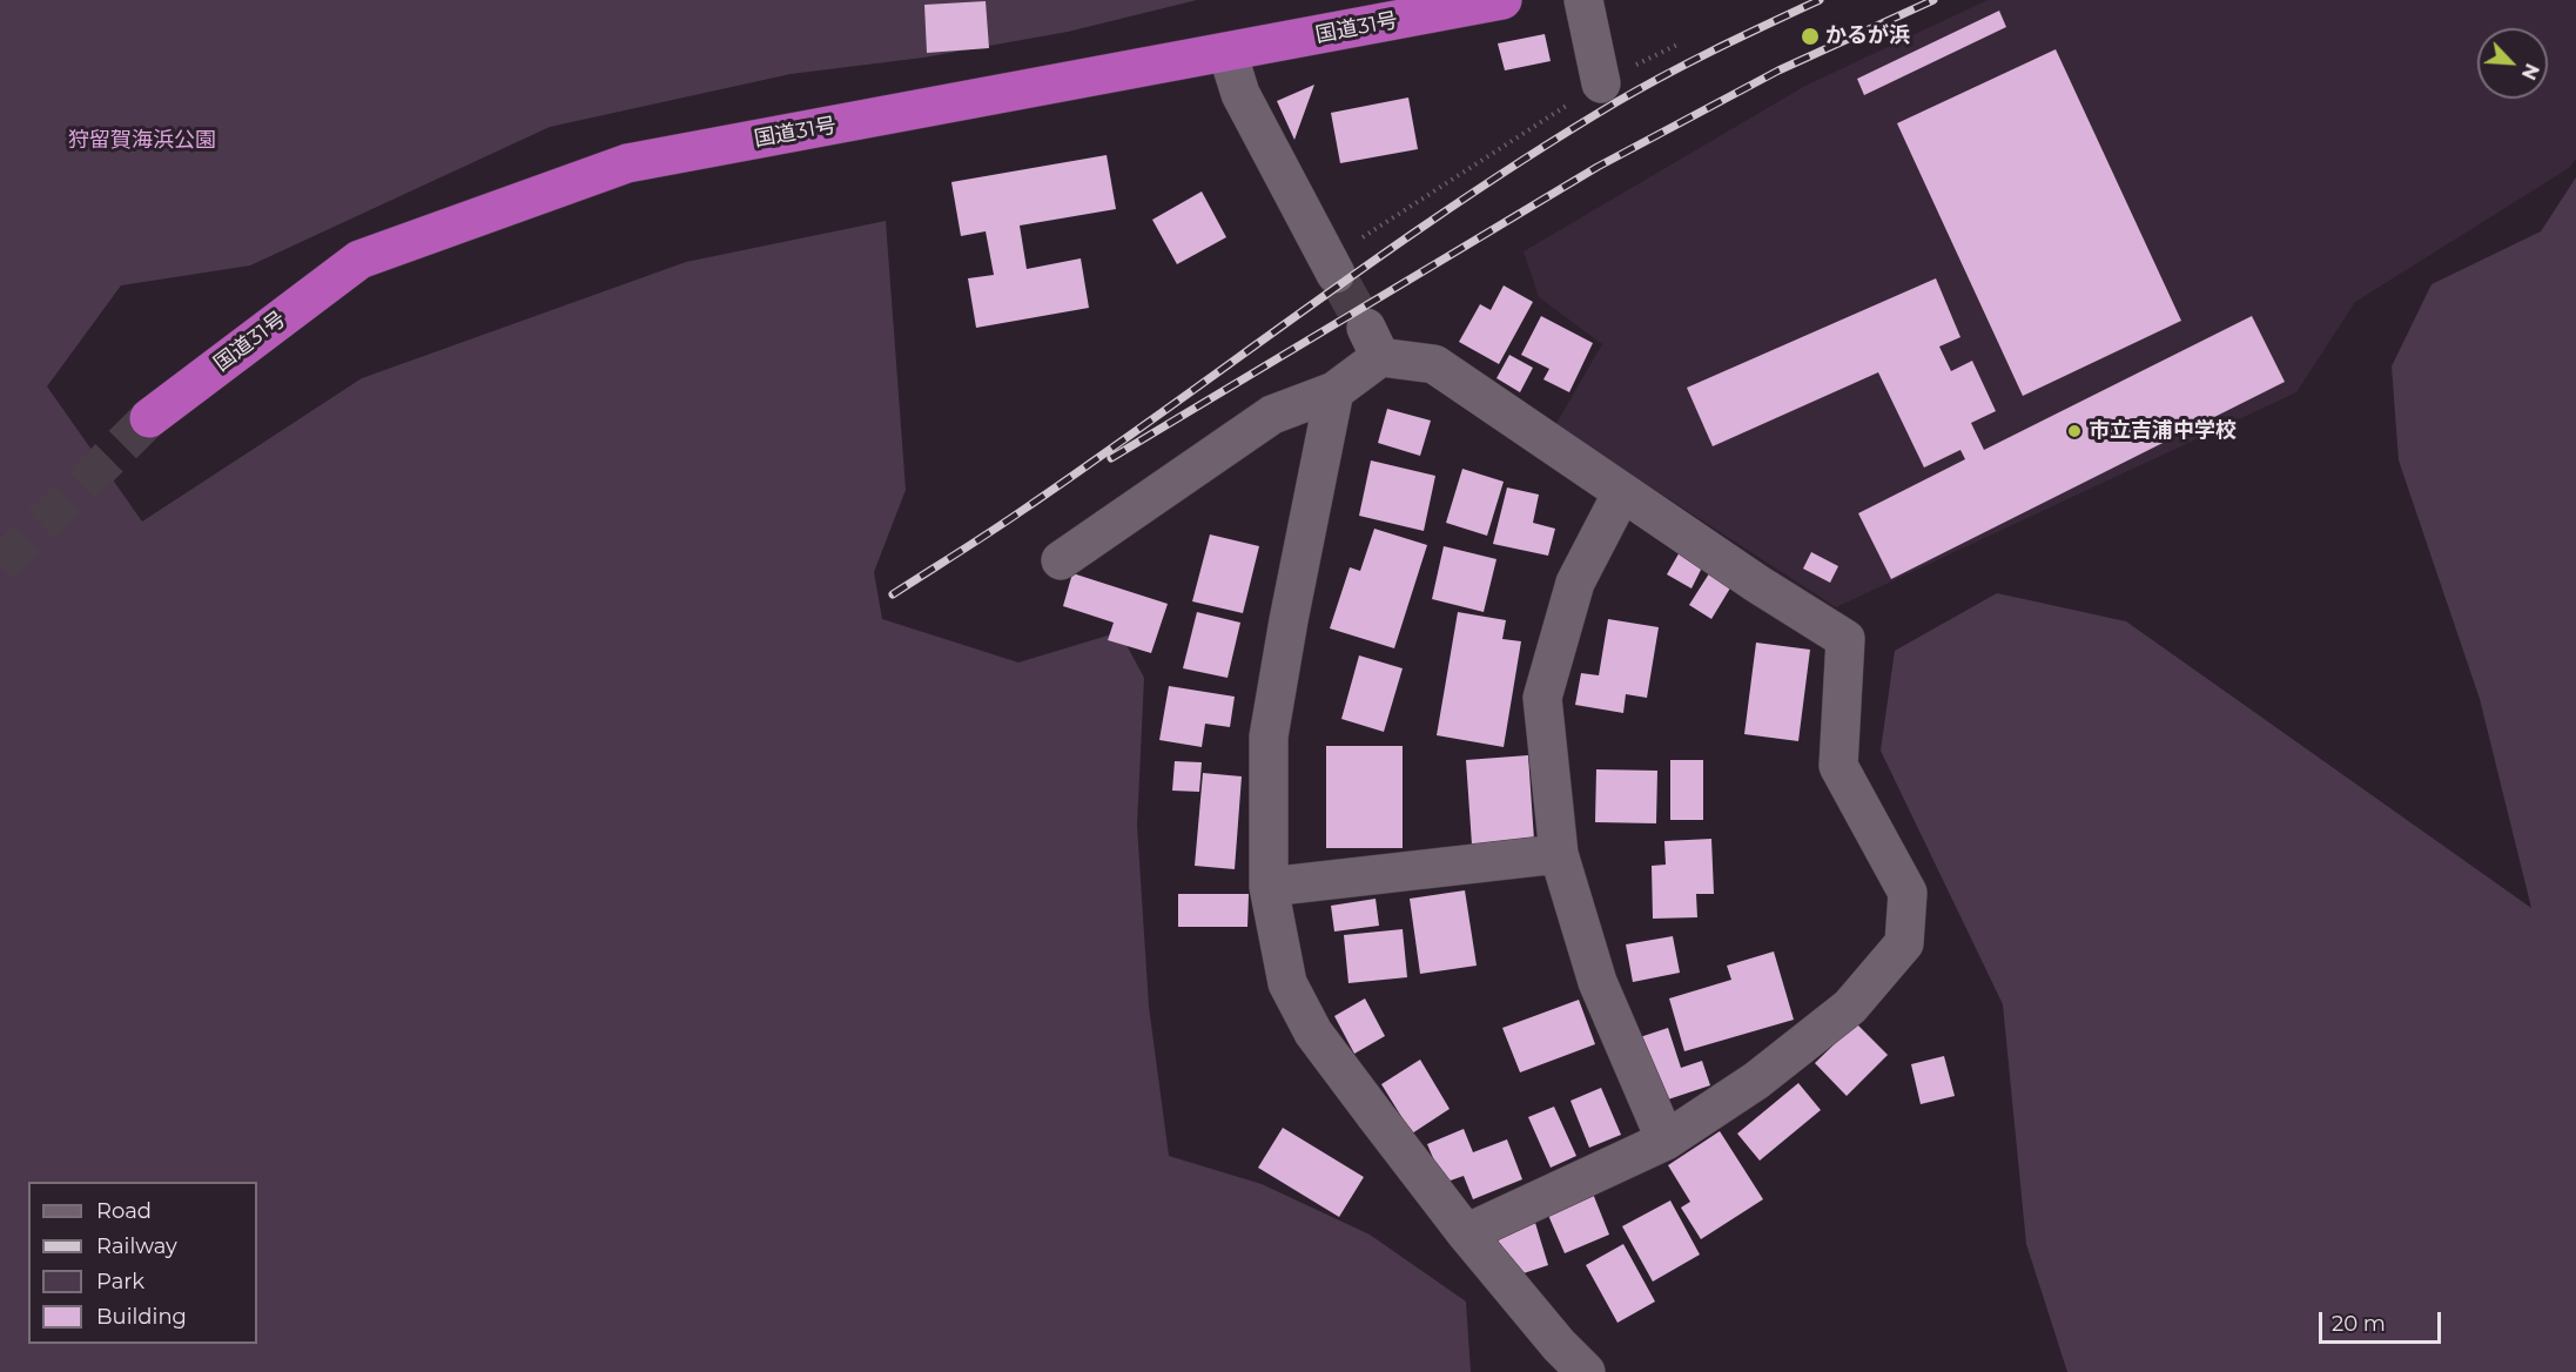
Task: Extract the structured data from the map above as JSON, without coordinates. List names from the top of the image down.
{
  "streets": {
    "highway": ["国道31号"]
  },
  "parks": ["狩留賀海浜公園"],
  "places": ["かるが浜", "市立吉浦中学校"],
  "legend": [
    "Road",
    "Railway",
    "Park",
    "Building"
  ],
  "scale_bar": "20 m",
  "north": "bottom right"
}
